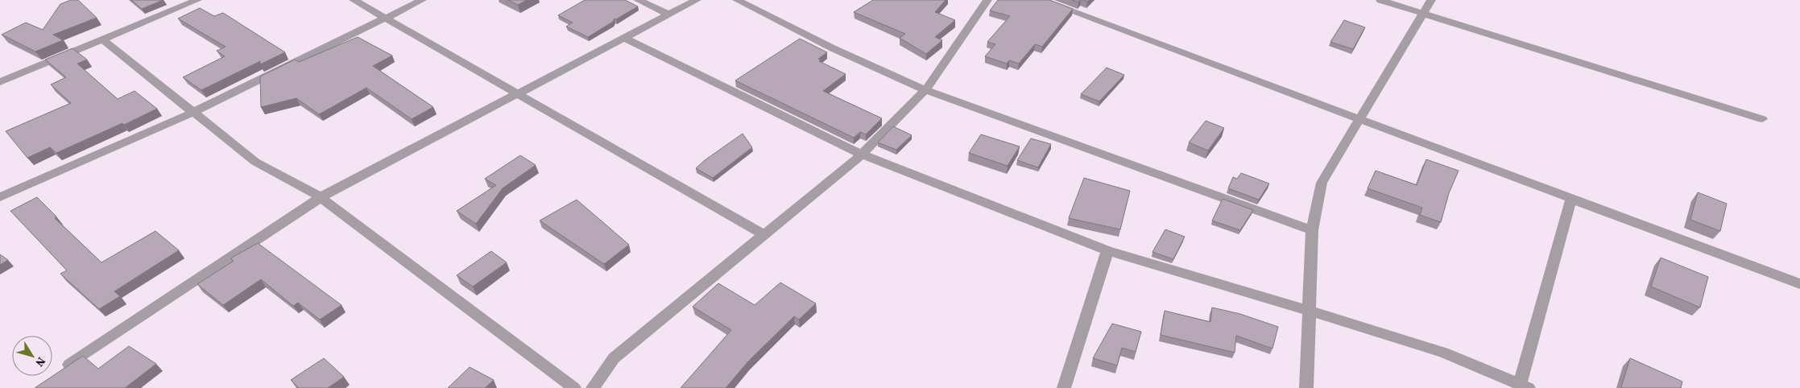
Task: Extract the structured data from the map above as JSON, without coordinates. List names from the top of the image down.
{
  "north": "bottom right"
}
